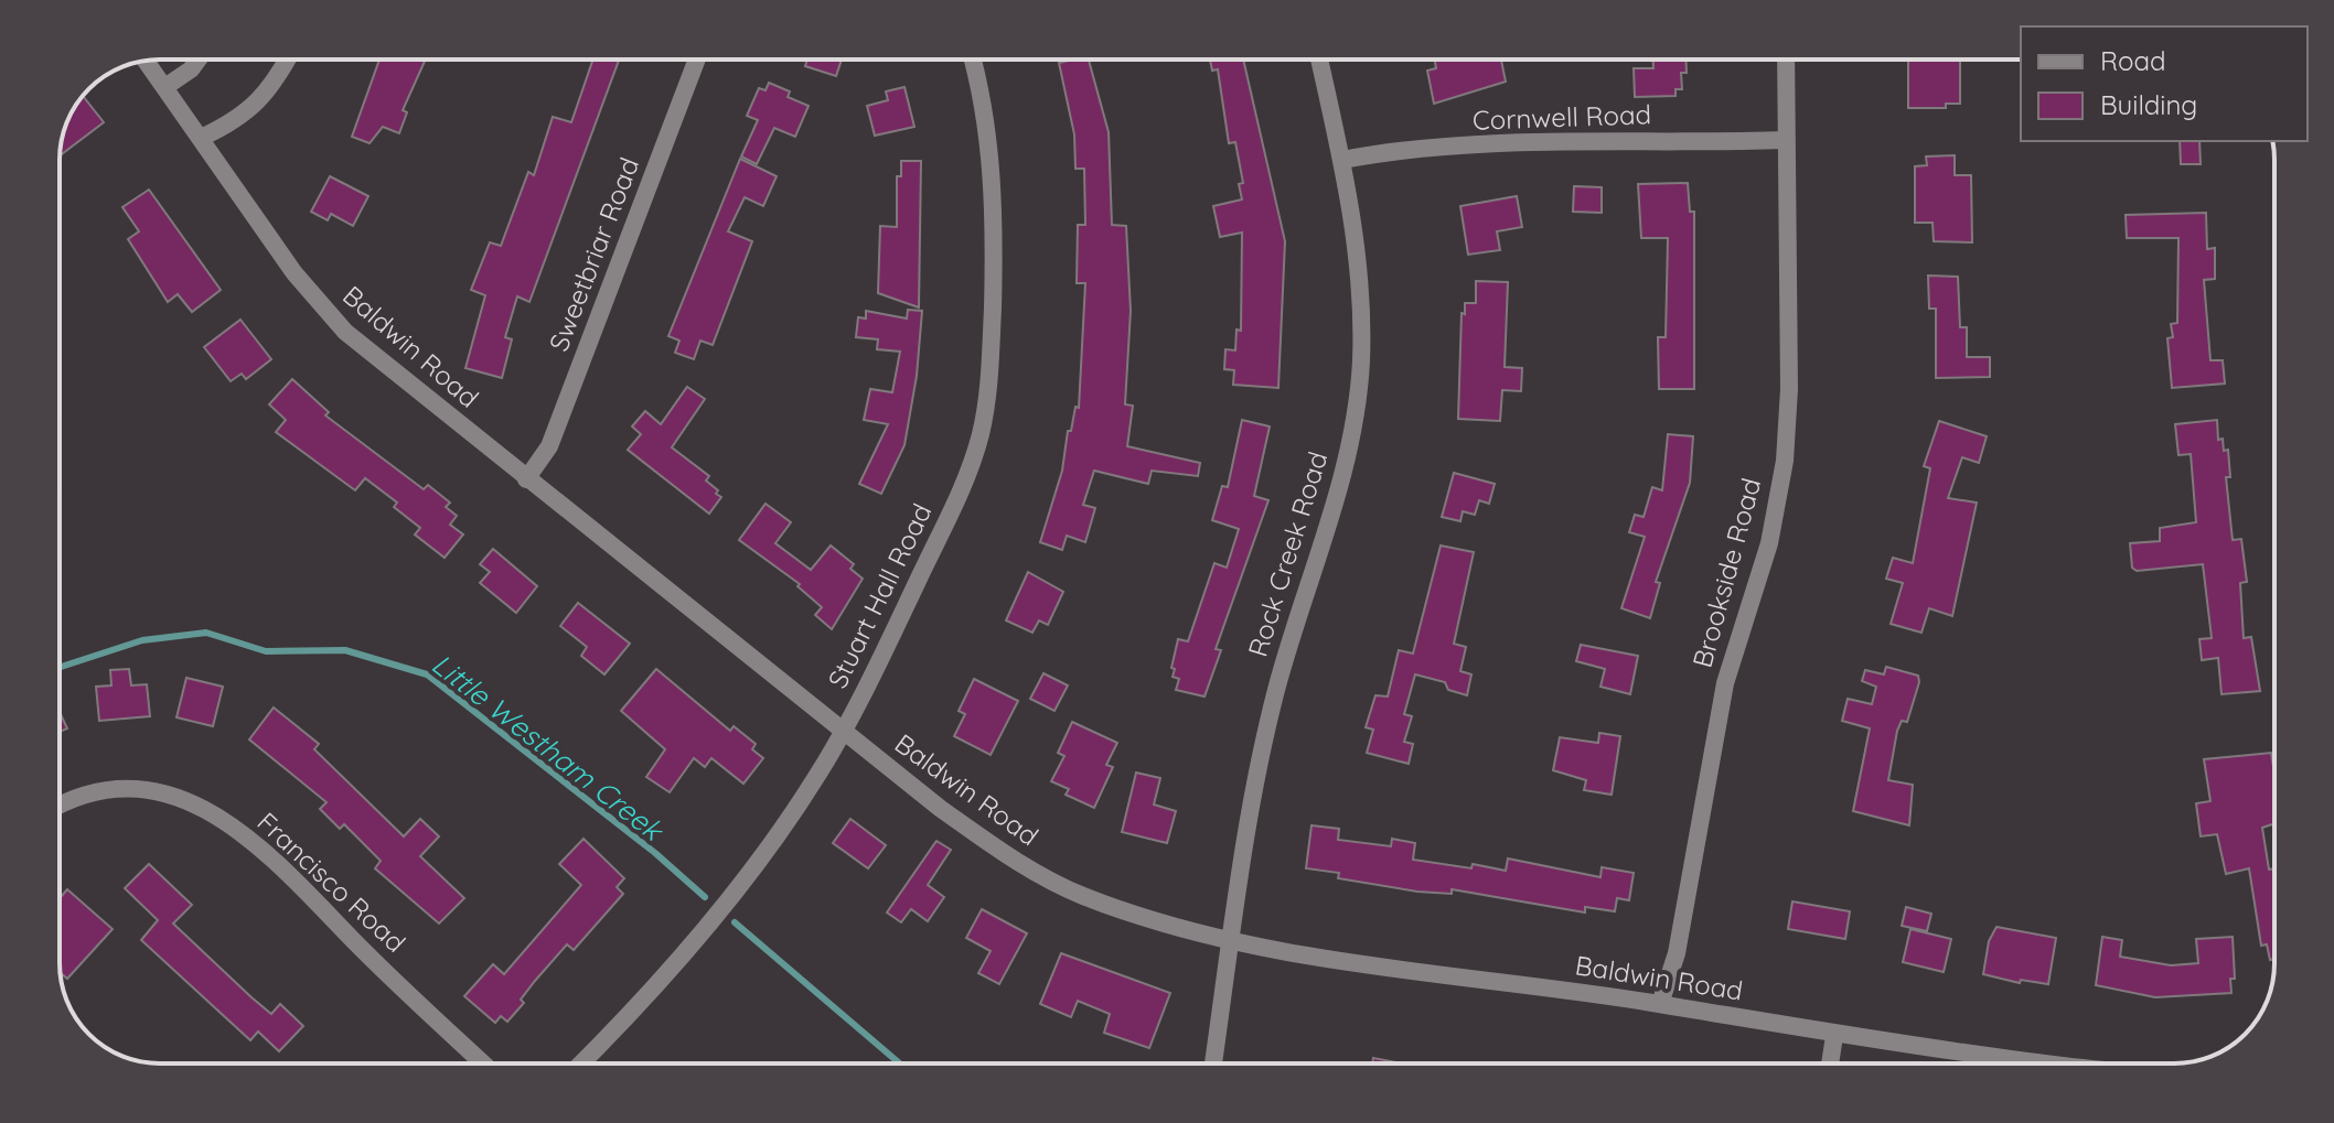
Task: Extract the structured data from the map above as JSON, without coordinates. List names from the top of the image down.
{
  "streets": {
    "street": [
      "Cornwell Road",
      "Sweetbriar Road",
      "Baldwin Road",
      "Rock Creek Road",
      "Brookside Road",
      "Stuart Hall Road",
      "Francisco Road"
    ]
  },
  "crossings": [
    ["Cornwell Road", "Rock Creek Road"],
    ["Cornwell Road", "Brookside Road"],
    ["Sweetbriar Road", "Baldwin Road"],
    ["Baldwin Road", "Rock Creek Road"],
    ["Baldwin Road", "Brookside Road"],
    ["Baldwin Road", "Stuart Hall Road"]
  ],
  "water": ["Little Westham Creek"],
  "legend": ["Road", "Building"]
}
